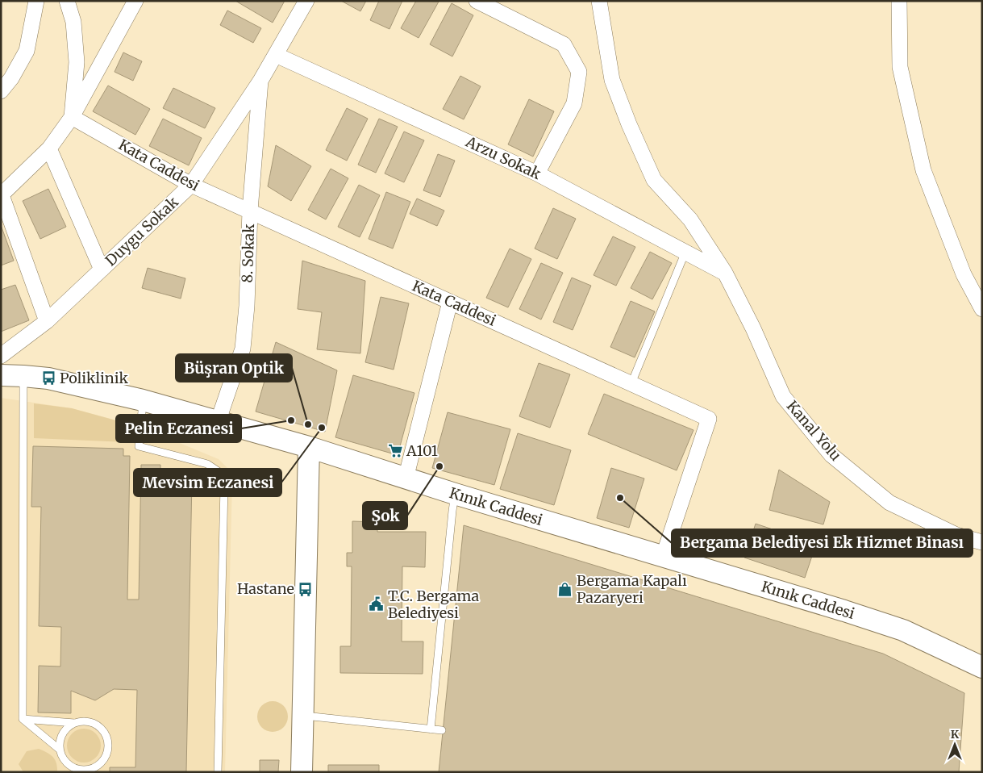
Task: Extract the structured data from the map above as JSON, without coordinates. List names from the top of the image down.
{
  "streets": {
    "main road": ["Kınık Caddesi"],
    "street": [
      "Arzu Sokak",
      "Kata Caddesi",
      "Duygu Sokak",
      "8. Sokak",
      "Kanal Yolu"
    ]
  },
  "crossings": [
    ["Arzu Sokak", "Duygu Sokak"],
    ["Arzu Sokak", "Kanal Yolu"],
    ["Kata Caddesi", "Duygu Sokak"],
    ["Kata Caddesi", "8. Sokak"],
    ["Kata Caddesi", "Kınık Caddesi"],
    ["Duygu Sokak", "8. Sokak"],
    ["8. Sokak", "Kınık Caddesi"]
  ],
  "places": {
    "bus stop": ["Poliklinik", "Hastane"],
    "other": [
      "Pelin Eczanesi",
      "Büşran Optik",
      "Mevsim Eczanesi",
      "Şok",
      "Bergama Belediyesi Ek Hizmet Binası"
    ],
    "supermarket": ["A101"],
    "shop": ["Bergama Kapalı Pazaryeri"],
    "public building": ["T.C. Bergama Belediyesi"]
  },
  "north": "top"
}
